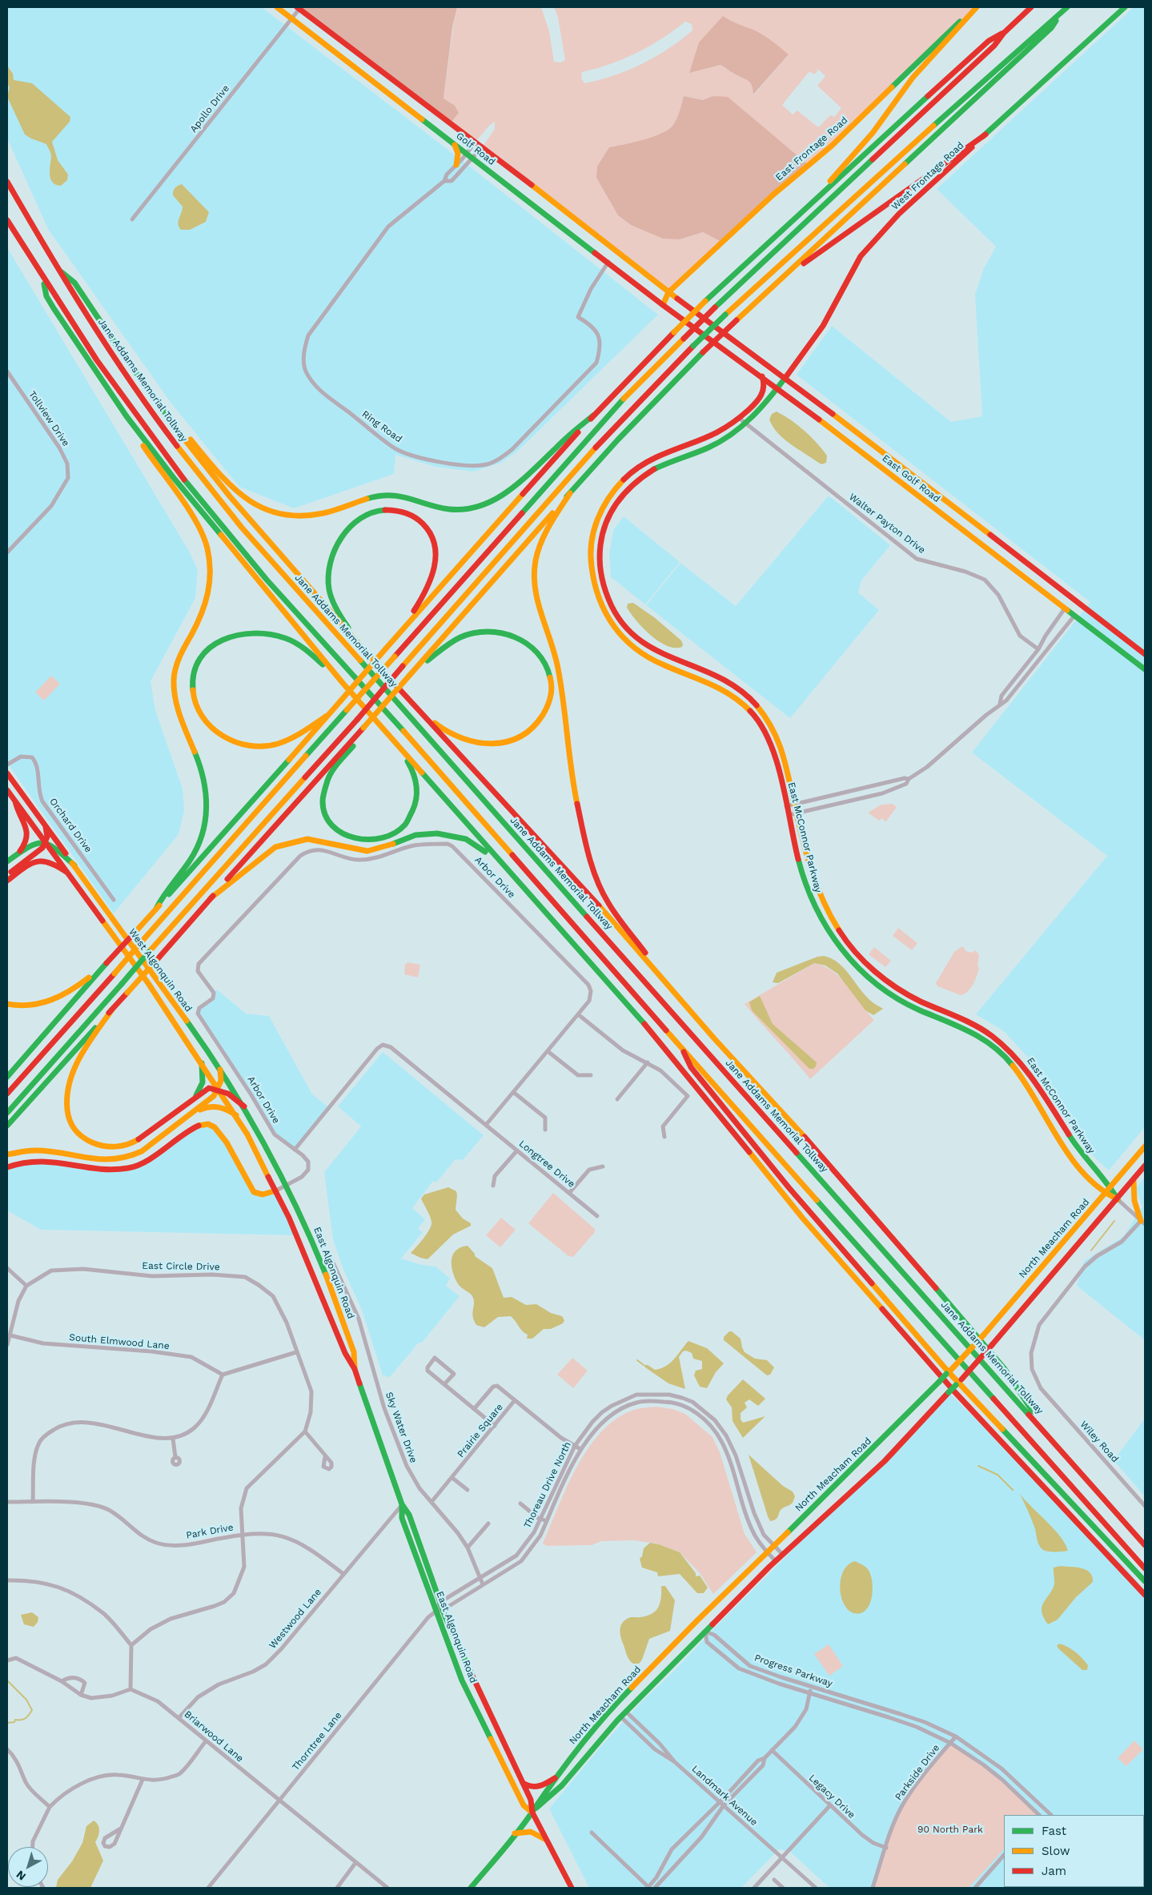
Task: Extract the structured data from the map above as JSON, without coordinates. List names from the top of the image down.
{
  "streets": {
    "main road": [
      "Golf Road",
      "East Frontage Road",
      "West Frontage Road",
      "Jane Addams Memorial Tollway",
      "East Golf Road",
      "East McConnor Parkway",
      "West Algonquin Road",
      "North Meacham Road",
      "East Algonquin Road"
    ],
    "street": [
      "Apollo Drive",
      "Tollview Drive",
      "Ring Road",
      "Walter Payton Drive",
      "Orchard Drive",
      "Arbor Drive",
      "Longtree Drive",
      "East Circle Drive",
      "South Elmwood Lane",
      "Sky Water Drive",
      "Prairie Square",
      "Wiley Road",
      "Thoreau Drive North",
      "Park Drive",
      "Westwood Lane",
      "Progress Parkway",
      "Briarwood Lane",
      "Thorntree Lane",
      "Parkside Drive",
      "Landmark Avenue",
      "Legacy Drive"
    ]
  },
  "crossings": [
    ["Apollo Drive", "Golf Road"],
    ["Golf Road", "East Frontage Road"],
    ["Golf Road", "Ring Road"],
    ["Golf Road", "East Golf Road"],
    ["East Frontage Road", "East Golf Road"],
    ["West Frontage Road", "East Golf Road"],
    ["West Frontage Road", "East McConnor Parkway"],
    ["East Golf Road", "East McConnor Parkway"],
    ["Walter Payton Drive", "East McConnor Parkway"],
    ["East McConnor Parkway", "North Meacham Road"],
    ["Arbor Drive", "West Algonquin Road"],
    ["Arbor Drive", "Longtree Drive"],
    ["Arbor Drive", "East Algonquin Road"],
    ["West Algonquin Road", "East Algonquin Road"],
    ["North Meacham Road", "East Algonquin Road"],
    ["North Meacham Road", "Thoreau Drive North"],
    ["North Meacham Road", "Progress Parkway"],
    ["North Meacham Road", "Landmark Avenue"],
    ["East Algonquin Road", "Thoreau Drive North"],
    ["East Algonquin Road", "Westwood Lane"],
    ["East Algonquin Road", "Thorntree Lane"],
    ["Sky Water Drive", "Prairie Square"],
    ["Sky Water Drive", "Thoreau Drive North"],
    ["Park Drive", "Westwood Lane"],
    ["Westwood Lane", "Briarwood Lane"],
    ["Progress Parkway", "Parkside Drive"],
    ["Briarwood Lane", "Thorntree Lane"],
    ["Parkside Drive", "Legacy Drive"]
  ],
  "parks": ["90 North Park"],
  "legend": ["Fast", "Slow", "Jam"],
  "north": "bottom left"
}
